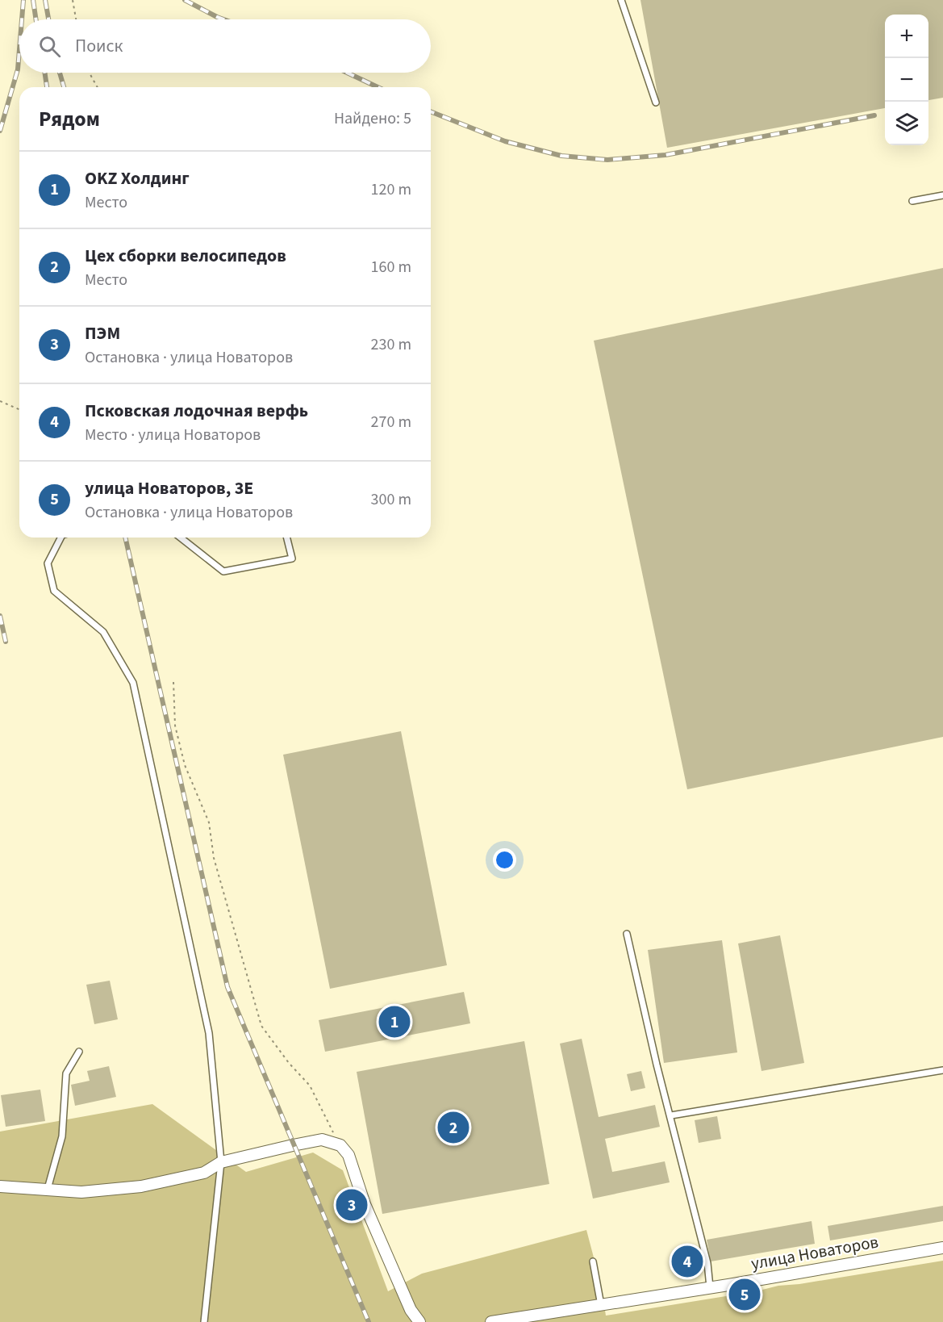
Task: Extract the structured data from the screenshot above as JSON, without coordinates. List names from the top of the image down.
{
  "streets": {
    "street": ["улица Новаторов"]
  },
  "page": {
    "map_buttons": ["+", "−"],
    "search": "Поиск",
    "heading": ["Рядом", "Найдено: 5"],
    "list": [
      {
        "mark": "1",
        "name": "OKZ Холдинг",
        "note": "Место",
        "value": "120 m"
      },
      {
        "mark": "2",
        "name": "Цех сборки велосипедов",
        "note": "Место",
        "value": "160 m"
      },
      {
        "mark": "3",
        "name": "ПЭМ",
        "note": "Остановка · улица Новаторов",
        "value": "230 m"
      },
      {
        "mark": "4",
        "name": "Псковская лодочная верфь",
        "note": "Место · улица Новаторов",
        "value": "270 m"
      },
      {
        "mark": "5",
        "name": "улица Новаторов, 3Е",
        "note": "Остановка · улица Новаторов",
        "value": "300 m"
      }
    ],
    "pins": [
      "1",
      "2",
      "3",
      "4",
      "5"
    ]
  }
}
